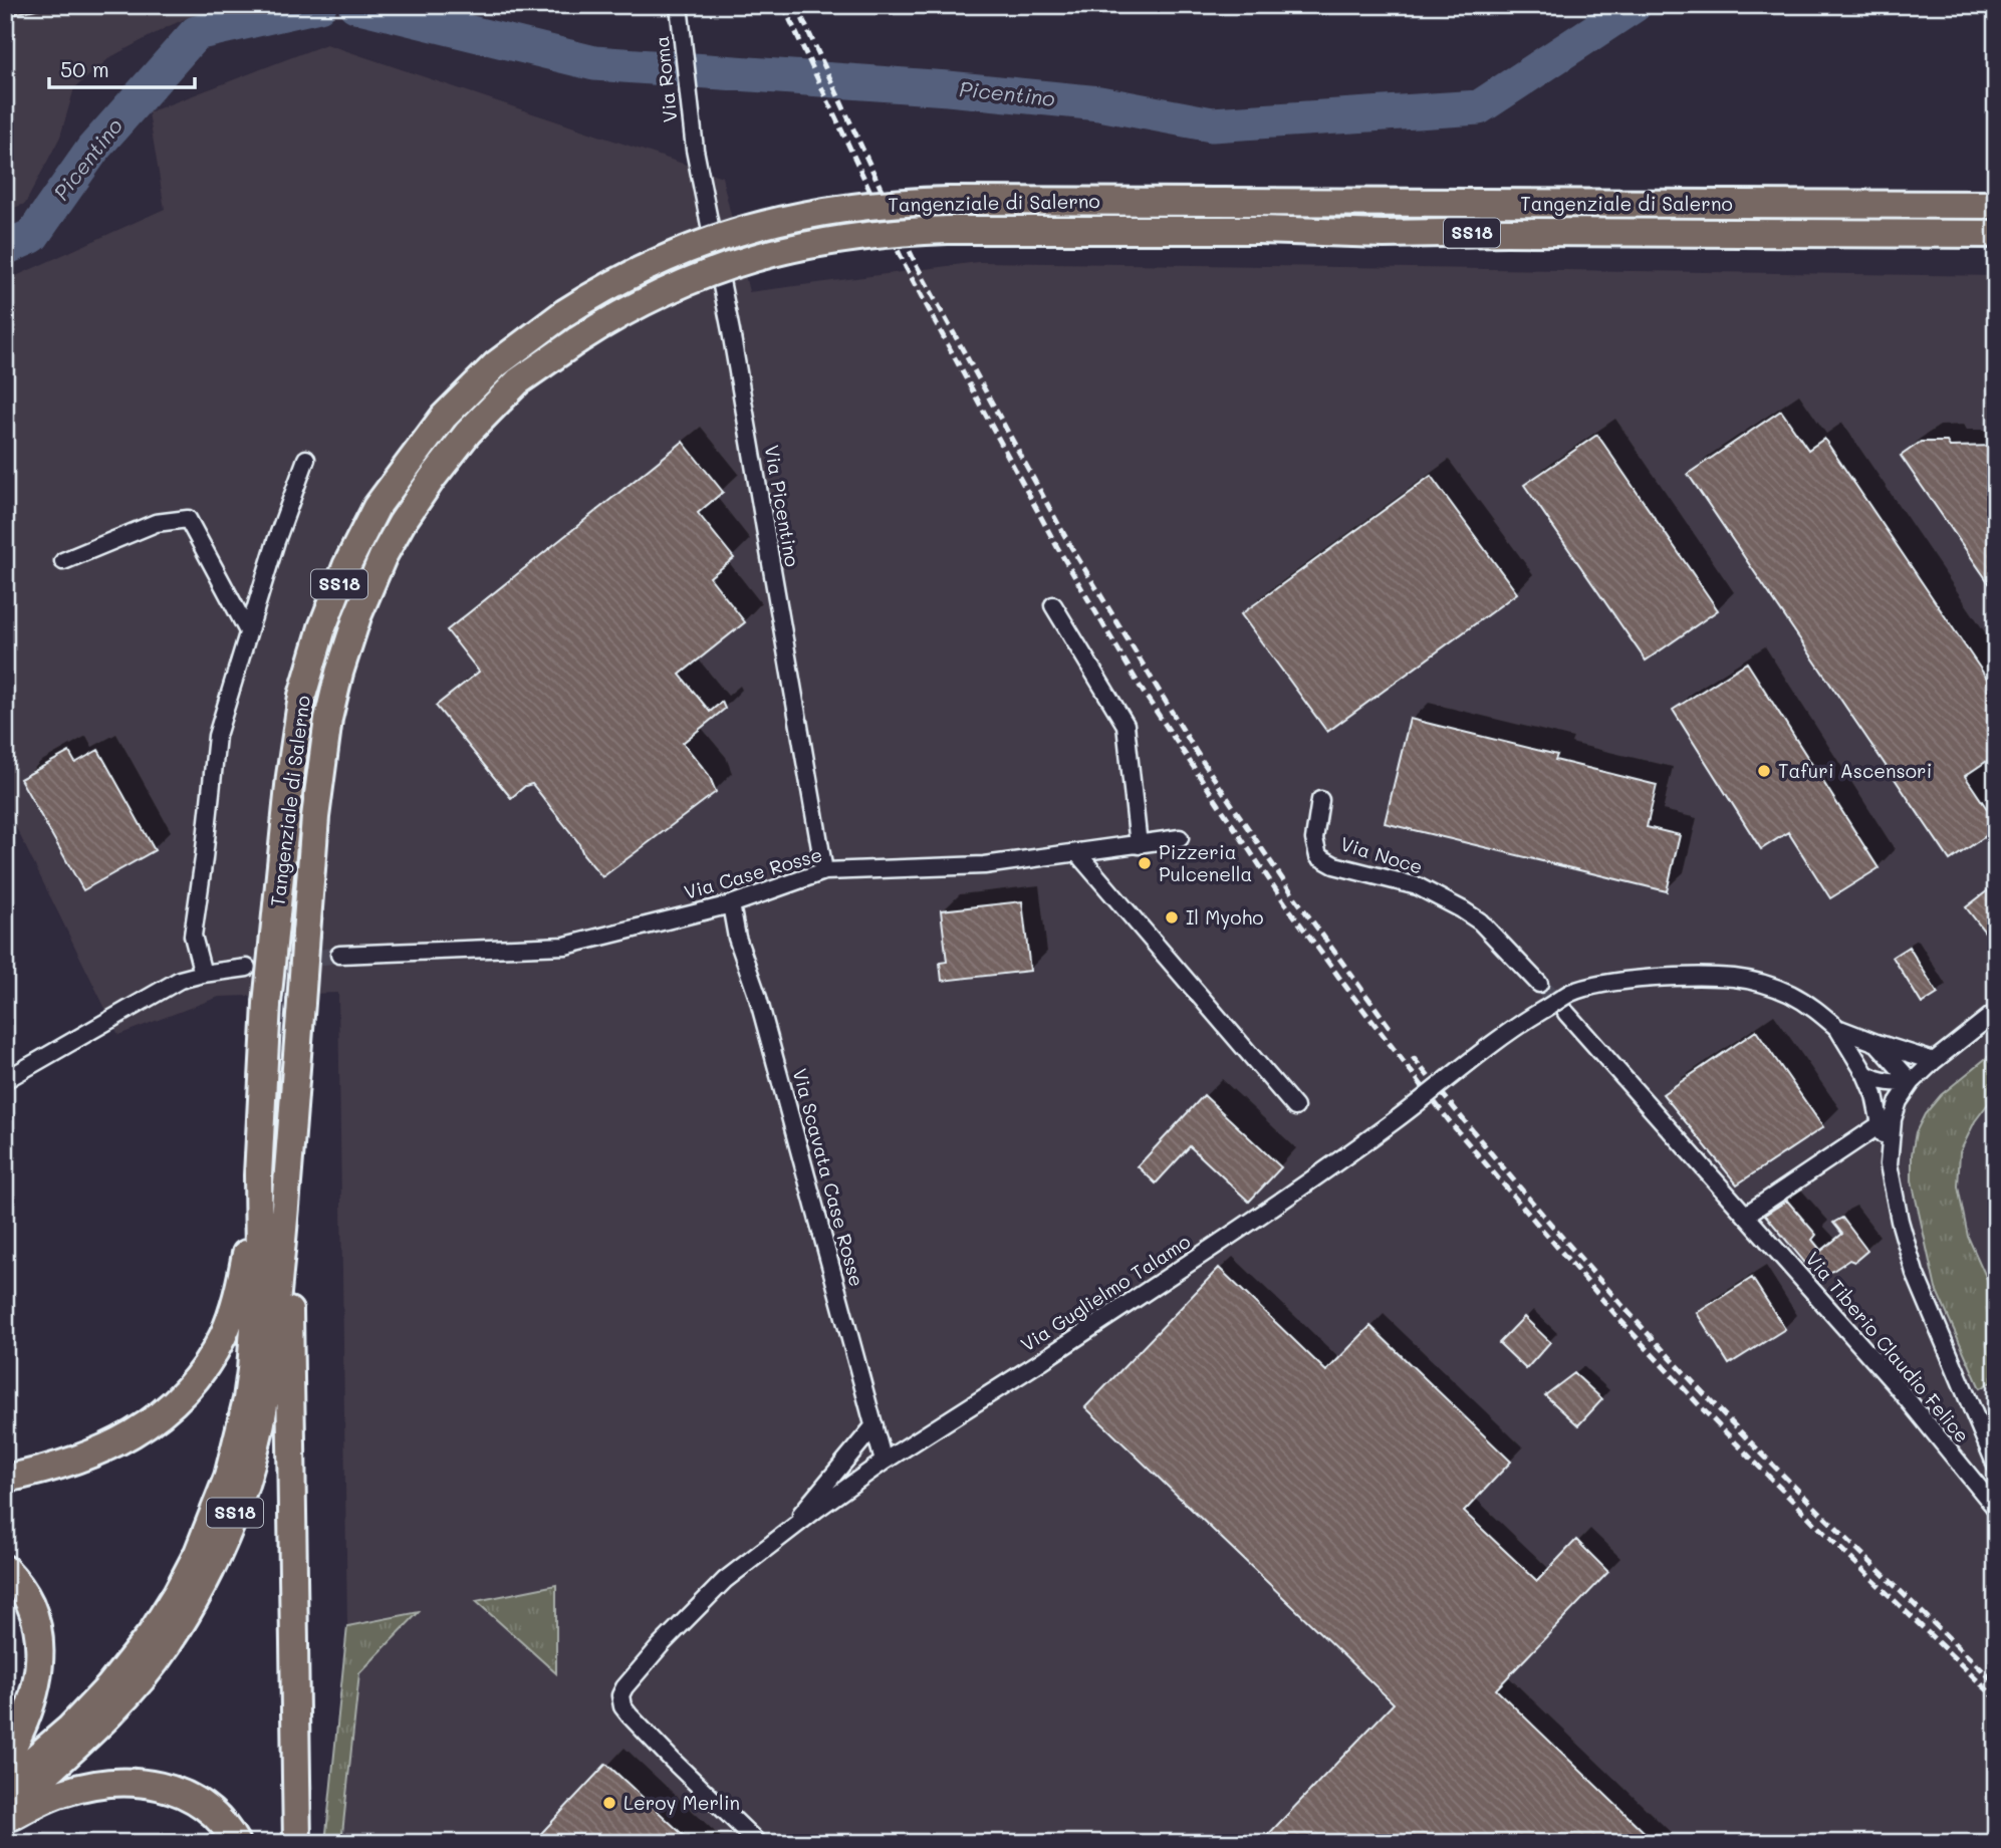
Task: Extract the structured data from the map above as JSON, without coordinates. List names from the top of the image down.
{
  "streets": {
    "highway": ["Tangenziale di Salerno", "SS18"],
    "street": [
      "Via Roma",
      "Via Picentino",
      "Via Noce",
      "Via Case Rosse",
      "Via Scavata Case Rosse",
      "Via Guglielmo Talamo",
      "Via Tiberio Claudio Felice"
    ]
  },
  "crossings": [
    ["Via Roma", "Via Picentino"],
    ["Tangenziale di Salerno", "SS18"],
    ["Via Picentino", "Via Case Rosse"],
    ["Via Case Rosse", "Via Scavata Case Rosse"],
    ["Via Scavata Case Rosse", "Via Guglielmo Talamo"]
  ],
  "water": ["Picentino"],
  "places": [
    "Tafuri Ascensori",
    "Pizzeria Pulcenella",
    "Il Myoho",
    "Leroy Merlin"
  ],
  "scale_bar": "50 m"
}
